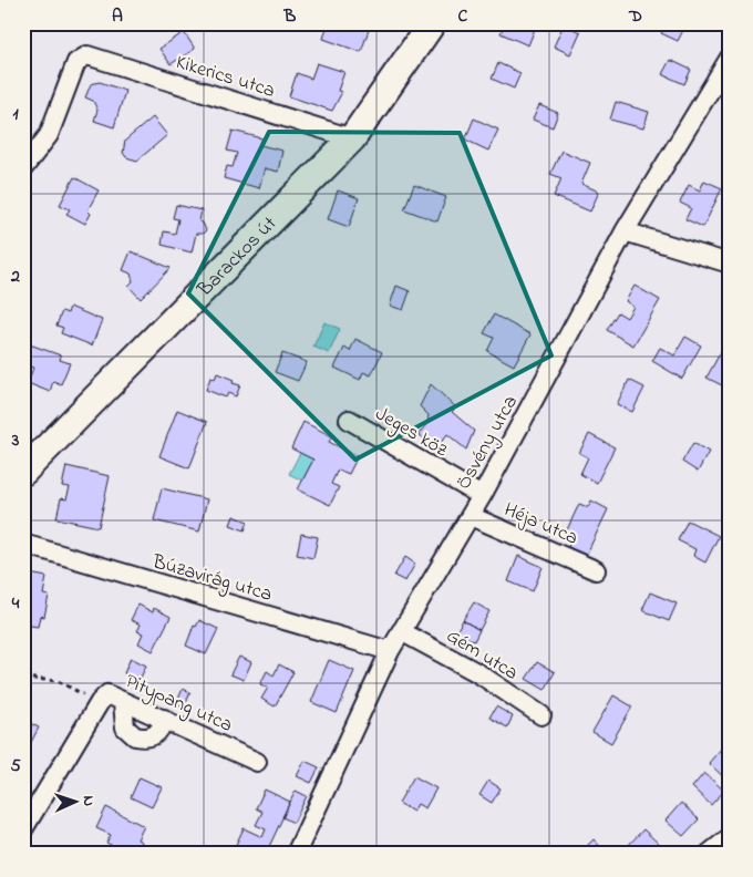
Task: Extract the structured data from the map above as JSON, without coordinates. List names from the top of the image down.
{
  "streets": {
    "street": [
      "Kikerics utca",
      "Barackos út",
      "Jeges köz",
      "Ösvény utca",
      "Héja utca",
      "Búzavirág utca",
      "Gém utca",
      "Pitypang utca"
    ]
  },
  "crossings": [
    ["Kikerics utca", "Barackos út"],
    ["Jeges köz", "Ösvény utca"],
    ["Ösvény utca", "Héja utca"],
    ["Ösvény utca", "Búzavirág utca"],
    ["Ösvény utca", "Gém utca"]
  ],
  "north": "right",
  "grid": {
    "columns": [
      "A",
      "B",
      "C",
      "D"
    ],
    "rows": [
      "1",
      "2",
      "3",
      "4",
      "5"
    ]
  }
}
